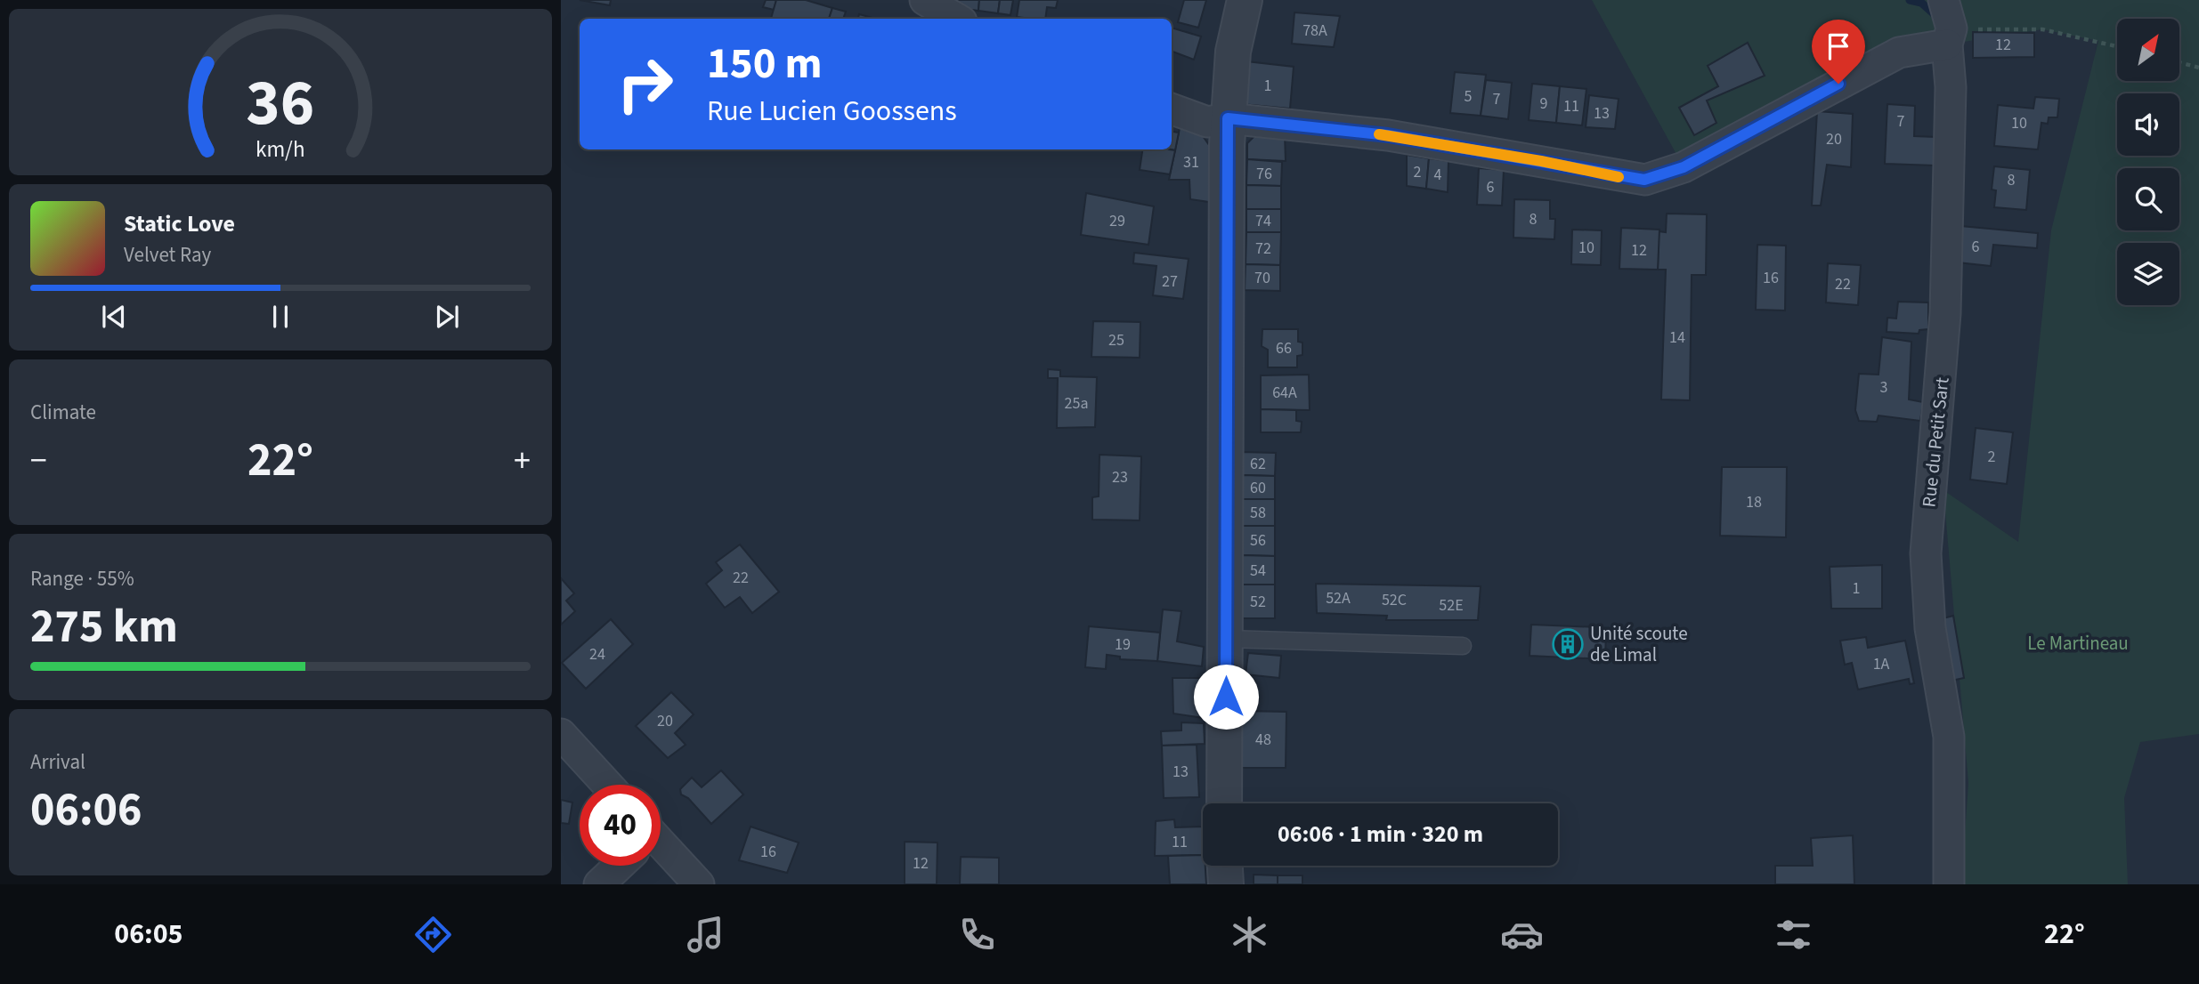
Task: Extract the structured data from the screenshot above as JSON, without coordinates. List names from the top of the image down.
{
  "streets": {
    "street": ["Rue du Petit Sart"]
  },
  "parks": ["Le Martineau"],
  "places": {
    "building": ["Unité scoute de Limal"]
  },
  "house_numbers": [
    "78A",
    "12",
    "1",
    "5",
    "7",
    "9",
    "11",
    "13",
    "7",
    "10",
    "20",
    "31",
    "2",
    "76",
    "4",
    "8",
    "6",
    "8",
    "29",
    "74",
    "6",
    "10",
    "72",
    "12",
    "70",
    "16",
    "27",
    "22",
    "14",
    "25",
    "66",
    "3",
    "64A",
    "25a",
    "2",
    "62",
    "23",
    "60",
    "18",
    "58",
    "56",
    "54",
    "22",
    "1",
    "52A",
    "52C",
    "52",
    "52E",
    "19",
    "24",
    "1A",
    "20",
    "48",
    "13",
    "11",
    "16",
    "12"
  ],
  "north": "top right",
  "page": {
    "turn": ["150 m", "Rue Lucien Goossens"],
    "song": ["Static Love", "Velvet Ray"],
    "tile": [
      "Climate",
      ["Range · 55%", "275 km"],
      ["Arrival", "06:06"]
    ],
    "heat": ["−", "22°", "+"],
    "limit": "40",
    "trip": "06:06 · 1 min · 320 m",
    "tabs": ["06:05", "22°"],
    "gauge": ["36", "km/h"]
  }
}
